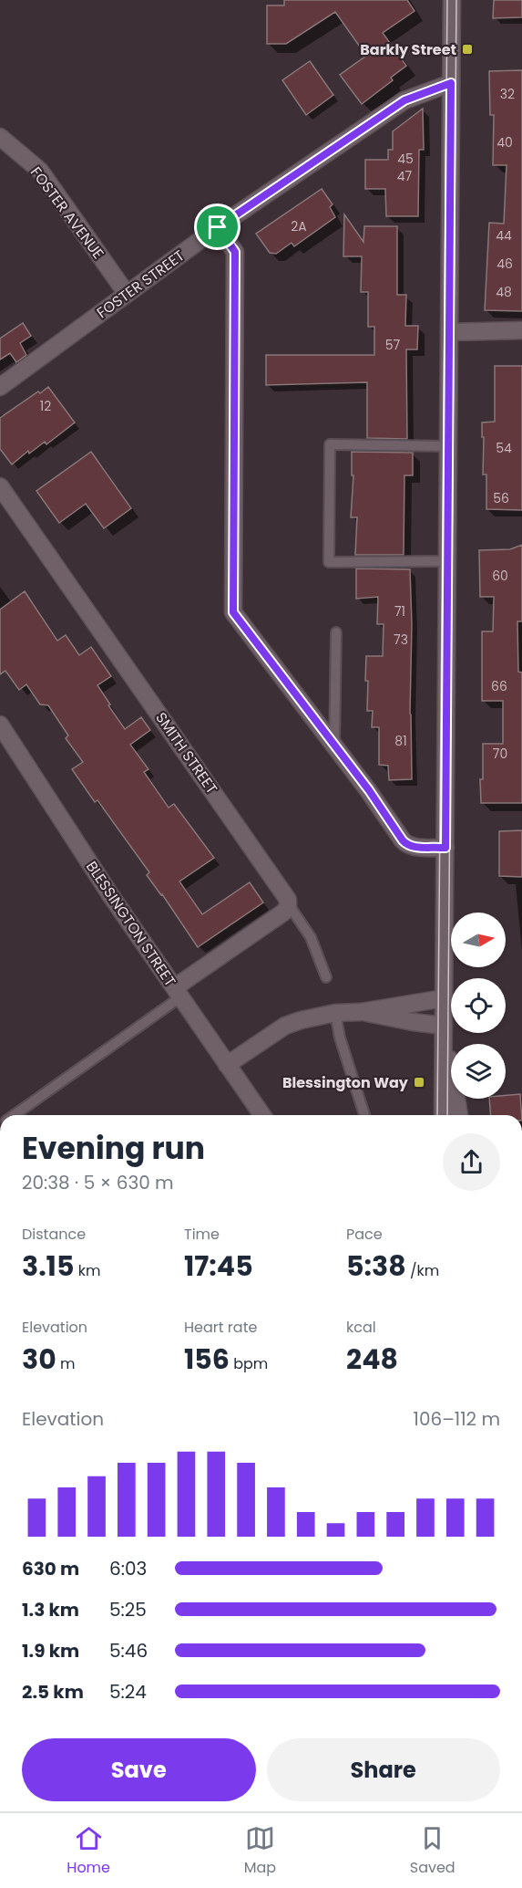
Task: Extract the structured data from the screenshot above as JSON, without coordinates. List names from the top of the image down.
{
  "streets": {
    "street": [
      "FOSTER AVENUE",
      "FOSTER STREET",
      "SMITH STREET",
      "BLESSINGTON STREET"
    ]
  },
  "crossings": [
    ["FOSTER AVENUE", "FOSTER STREET"]
  ],
  "places": {
    "transit": ["Barkly Street", "Blessington Way"]
  },
  "house_numbers": [
    "32",
    "40",
    "45",
    "47",
    "2A",
    "44",
    "46",
    "48",
    "57",
    "12",
    "54",
    "56",
    "60",
    "71",
    "73",
    "66",
    "81",
    "70"
  ],
  "north": "right",
  "page": {
    "heading": ["Evening run", "20:38 · 5 × 630 m"],
    "stats": [
      ["Distance", "3.15 km"],
      ["Time", "17:45"],
      ["Pace", "5:38 /km"],
      ["Elevation", "30 m"],
      ["Heart rate", "156 bpm"],
      ["kcal", "248"]
    ],
    "chart": ["Elevation", "106–112 m"],
    "list": [
      {
        "name": "630 m",
        "note": "6:03"
      },
      {
        "name": "1.3 km",
        "note": "5:25"
      },
      {
        "name": "1.9 km",
        "note": "5:46"
      },
      {
        "name": "2.5 km",
        "note": "5:24"
      }
    ],
    "buttons": ["Save", "Share"],
    "tabs": ["Home", "Map", "Saved"]
  }
}
